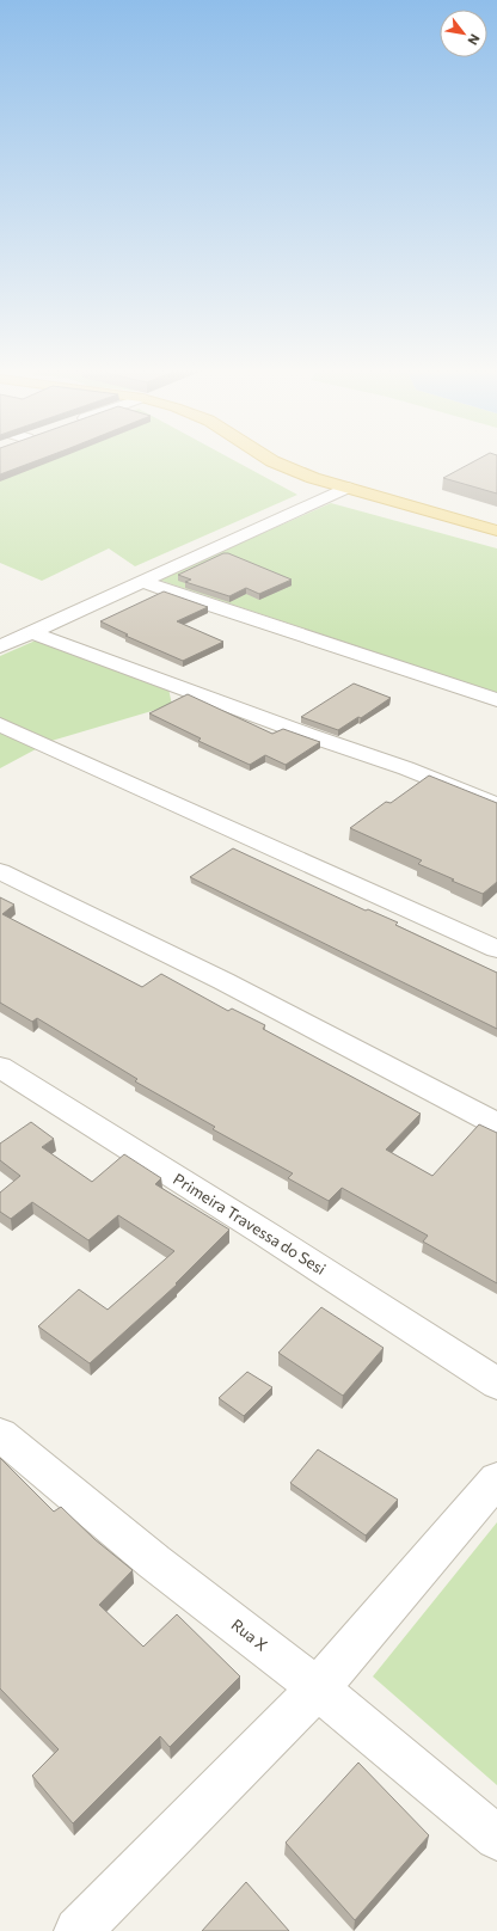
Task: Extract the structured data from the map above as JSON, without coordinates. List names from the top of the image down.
{
  "streets": {
    "street": ["Primeira Travessa do Sesi", "Rua X"]
  },
  "north": "bottom right"
}
